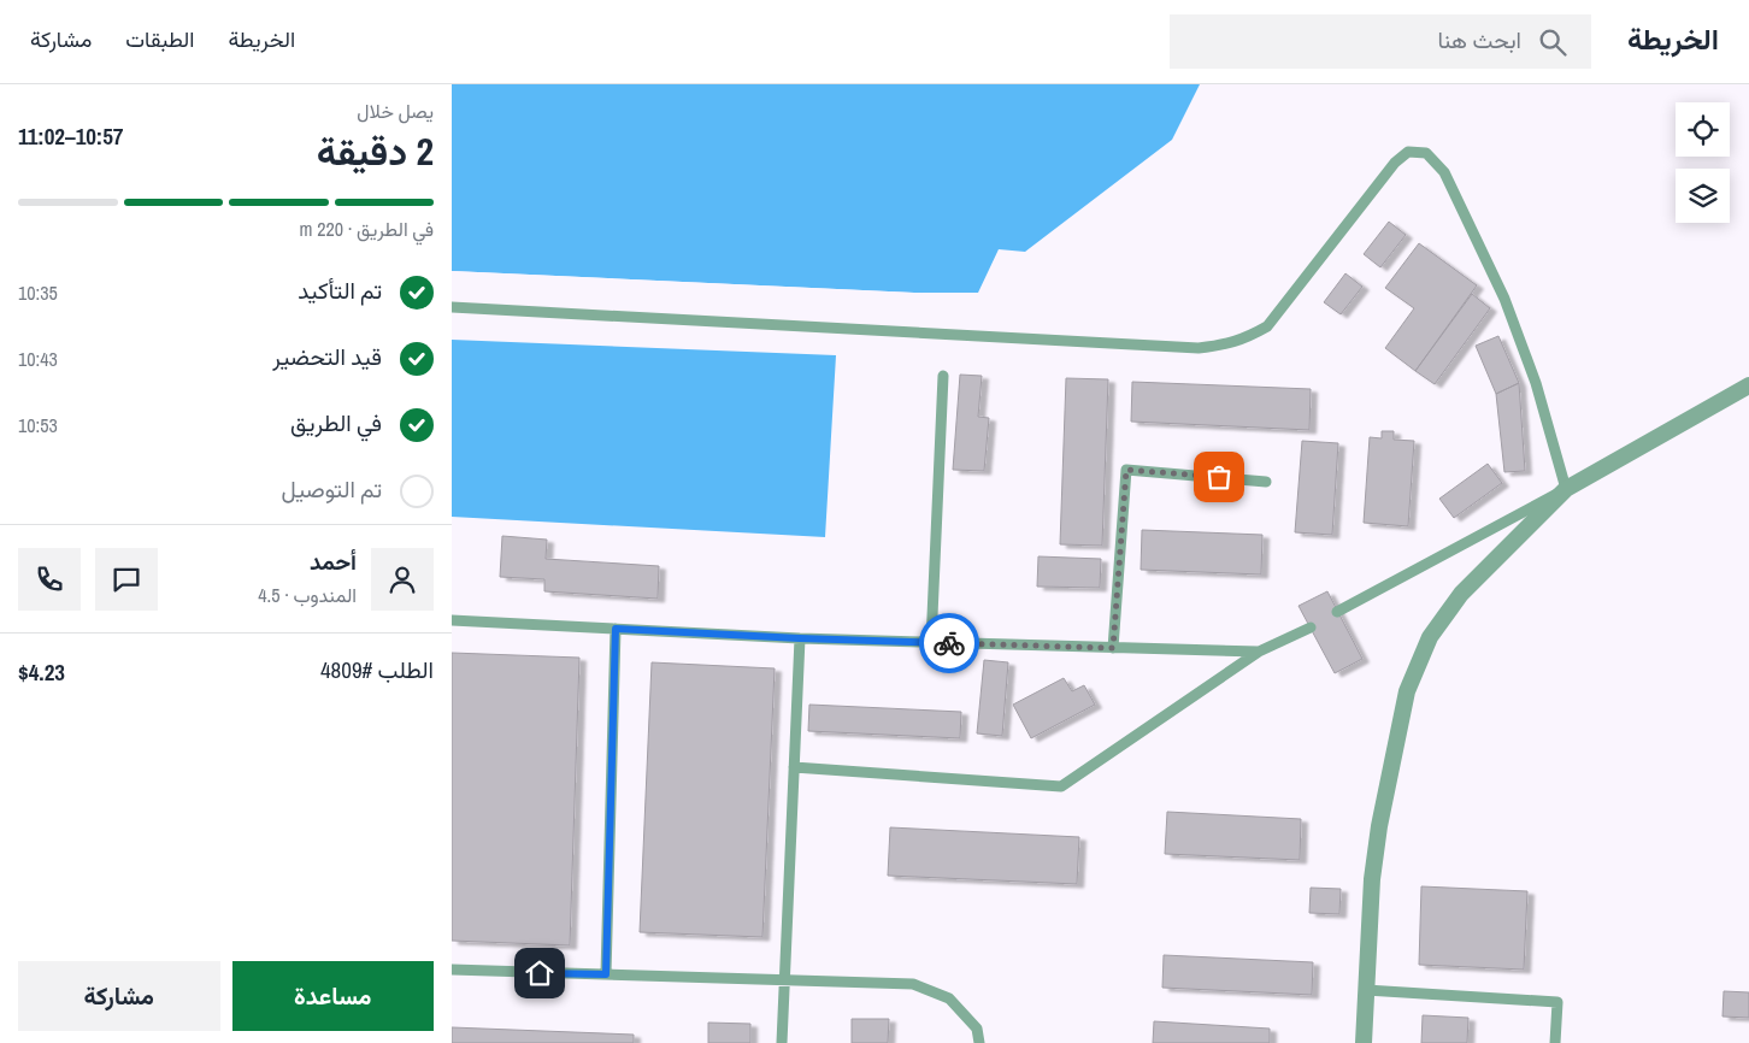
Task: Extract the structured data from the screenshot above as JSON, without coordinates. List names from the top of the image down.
{
  "page": {
    "header": "الخريطة",
    "search": "ابحث هنا",
    "nav": ["الخريطة", "الطبقات", "مشاركة"],
    "heading": ["2 دقيقة", "يصل خلال", "10:57–11:02"],
    "panel": [
      "أحمد",
      "المندوب · 4.5",
      "الطلب #4809",
      "$4.23"
    ],
    "bar": "في الطريق · 220 m",
    "list": [
      ["تم التأكيد", "10:35"],
      ["قيد التحضير", "10:43"],
      ["في الطريق", "10:53"],
      "تم التوصيل"
    ],
    "buttons": ["مساعدة", "مشاركة"]
  }
}
